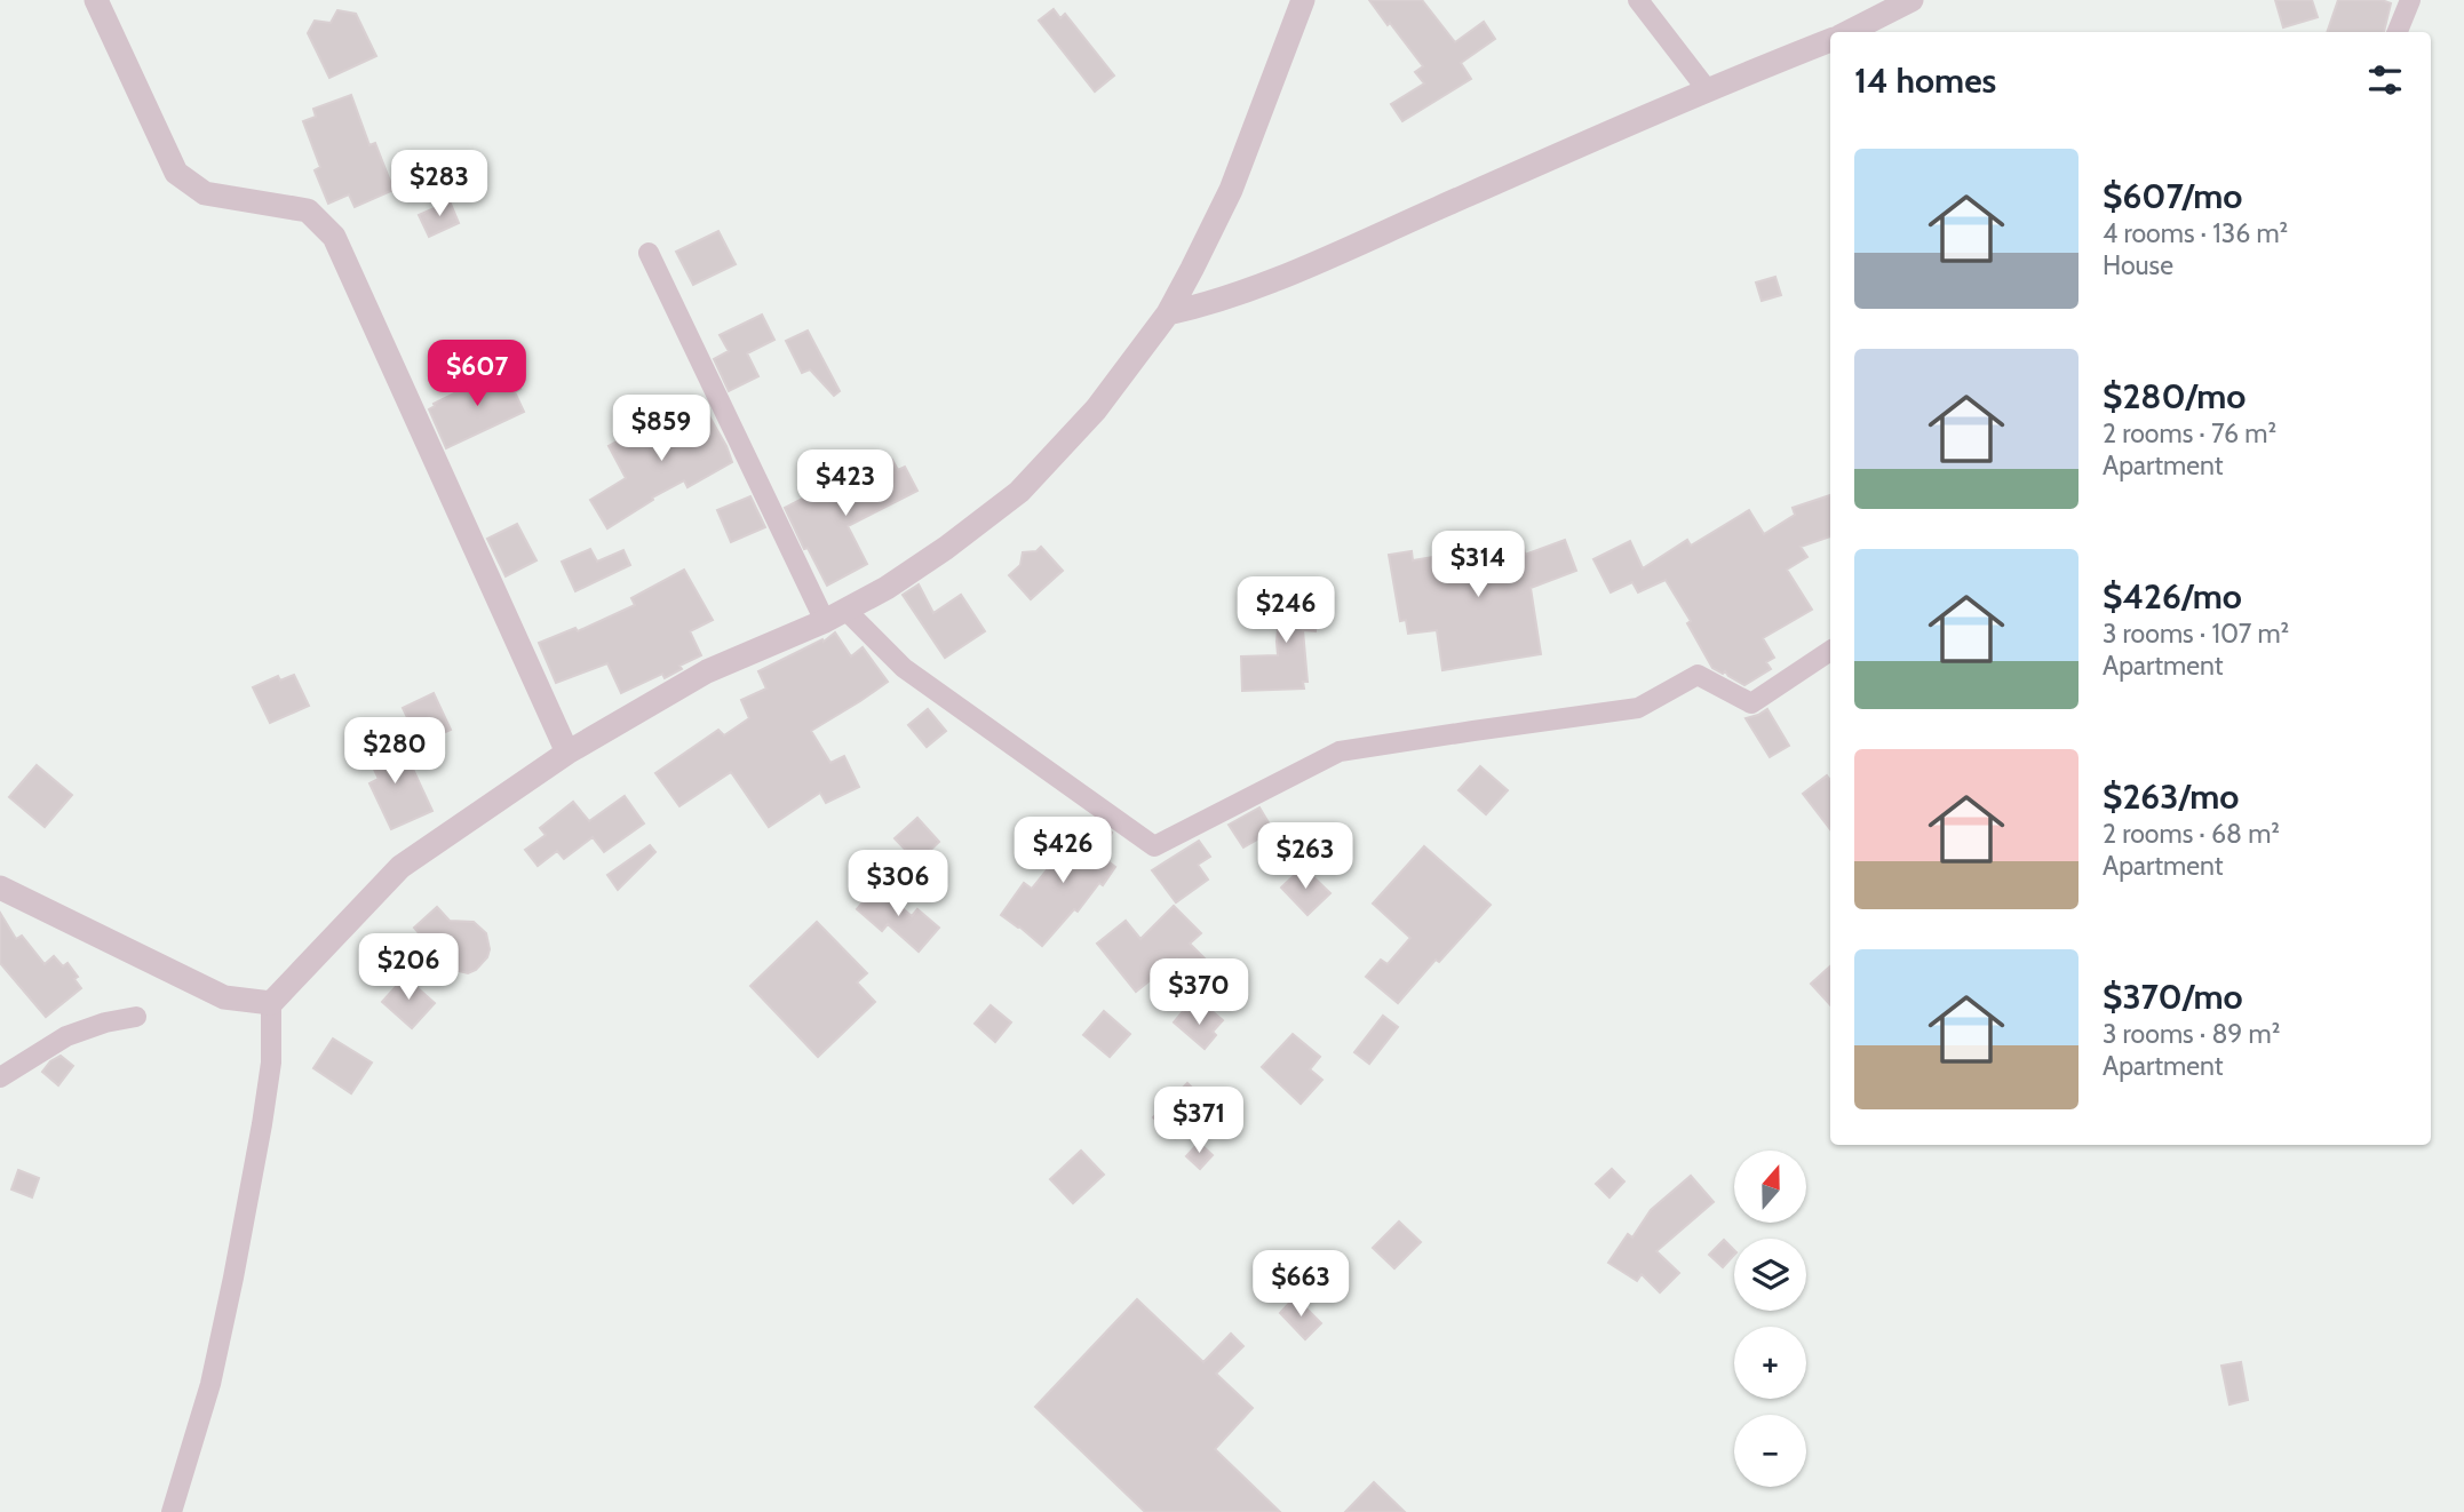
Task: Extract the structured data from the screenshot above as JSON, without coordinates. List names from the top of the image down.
{
  "north": "top",
  "page": {
    "heading": "14 homes",
    "list": [
      {
        "name": "$607/mo",
        "note": "4 rooms · 136 m² · House"
      },
      {
        "name": "$280/mo",
        "note": "2 rooms · 76 m² · Apartment"
      },
      {
        "name": "$426/mo",
        "note": "3 rooms · 107 m² · Apartment"
      },
      {
        "name": "$263/mo",
        "note": "2 rooms · 68 m² · Apartment"
      },
      {
        "name": "$370/mo",
        "note": "3 rooms · 89 m² · Apartment"
      }
    ],
    "price": [
      "$283",
      "$607",
      "$859",
      "$423",
      "$314",
      "$246",
      "$280",
      "$426",
      "$263",
      "$306",
      "$206",
      "$370",
      "$371",
      "$663"
    ],
    "map_buttons": ["+", "−"]
  }
}
